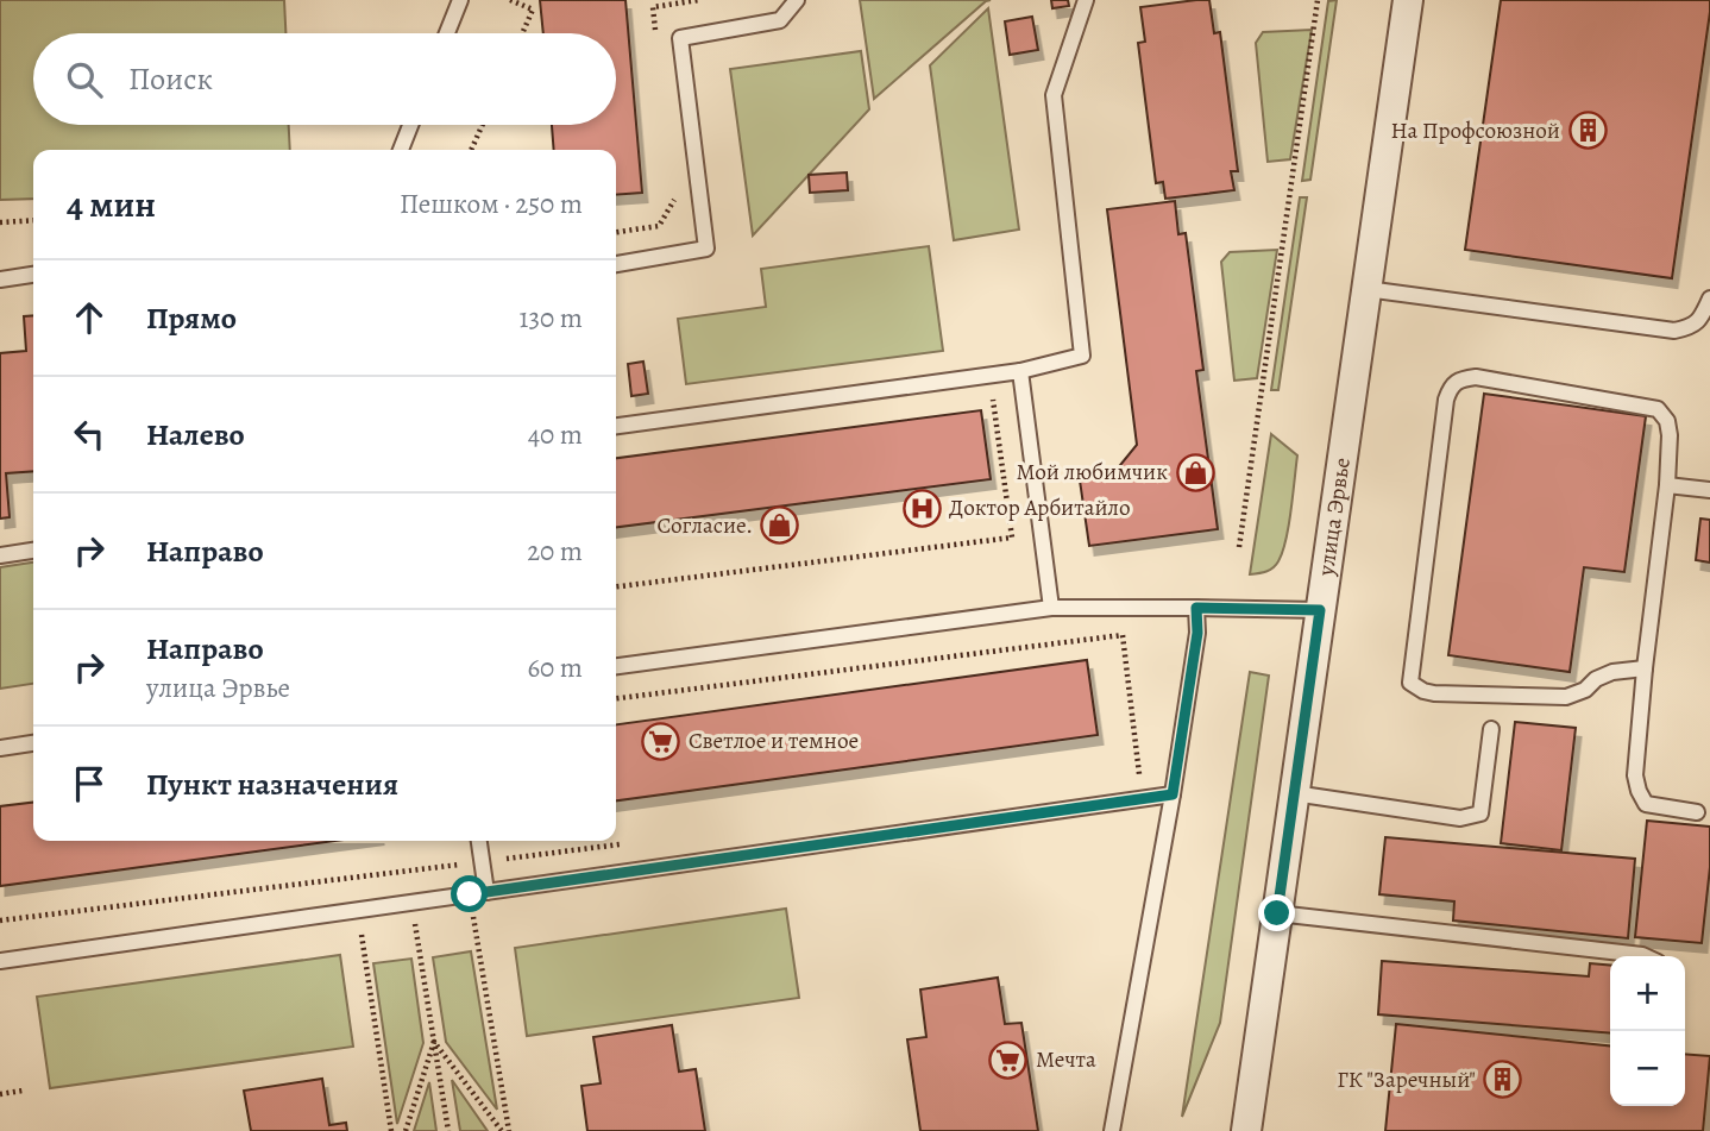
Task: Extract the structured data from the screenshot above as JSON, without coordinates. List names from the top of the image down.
{
  "streets": {
    "street": ["улица Эрвье"]
  },
  "places": {
    "building": ["На Профсоюзной", "ГК \"Заречный\""],
    "shop": ["Мой любимчик", "Согласие."],
    "hospital": ["Доктор Арбитайло"],
    "supermarket": ["Светлое и темное", "Мечта"]
  },
  "page": {
    "search": "Поиск",
    "heading": ["4 мин", "Пешком · 250 m"],
    "list": [
      ["Прямо", "130 m"],
      ["Налево", "40 m"],
      ["Направо", "20 m"],
      ["Направо", "улица Эрвье", "60 m"],
      "Пункт назначения"
    ],
    "map_buttons": ["+", "−"]
  }
}
